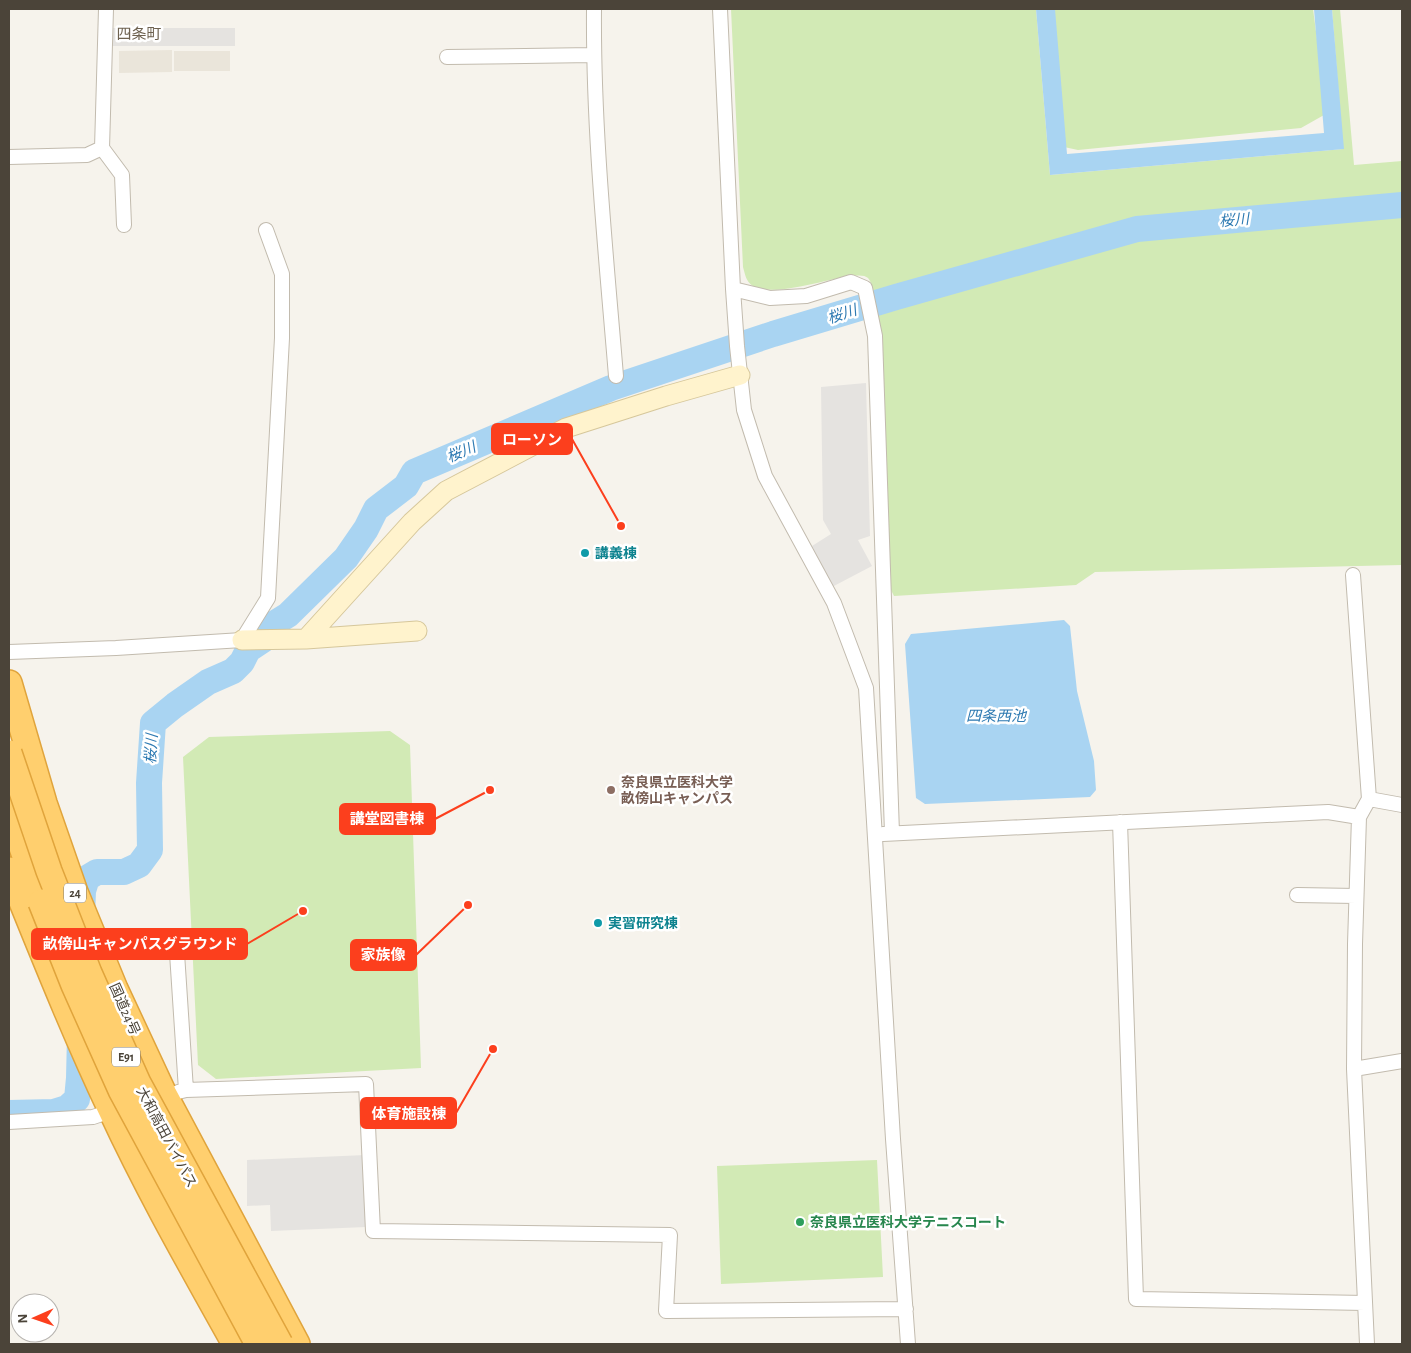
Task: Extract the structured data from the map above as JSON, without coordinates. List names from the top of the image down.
{
  "streets": {
    "highway": [
      "24",
      "国道24号",
      "E91",
      "大和高田バイパス"
    ]
  },
  "districts": ["四条町"],
  "water": ["桜川", "四条西池"],
  "places": [
    "ローソン",
    "講義棟",
    "講堂図書棟",
    "奈良県立医科大学 畝傍山キャンパス",
    "家族像",
    "畝傍山キャンパスグラウンド",
    "実習研究棟",
    "体育施設棟",
    "奈良県立医科大学テニスコート"
  ],
  "north": "left"
}
